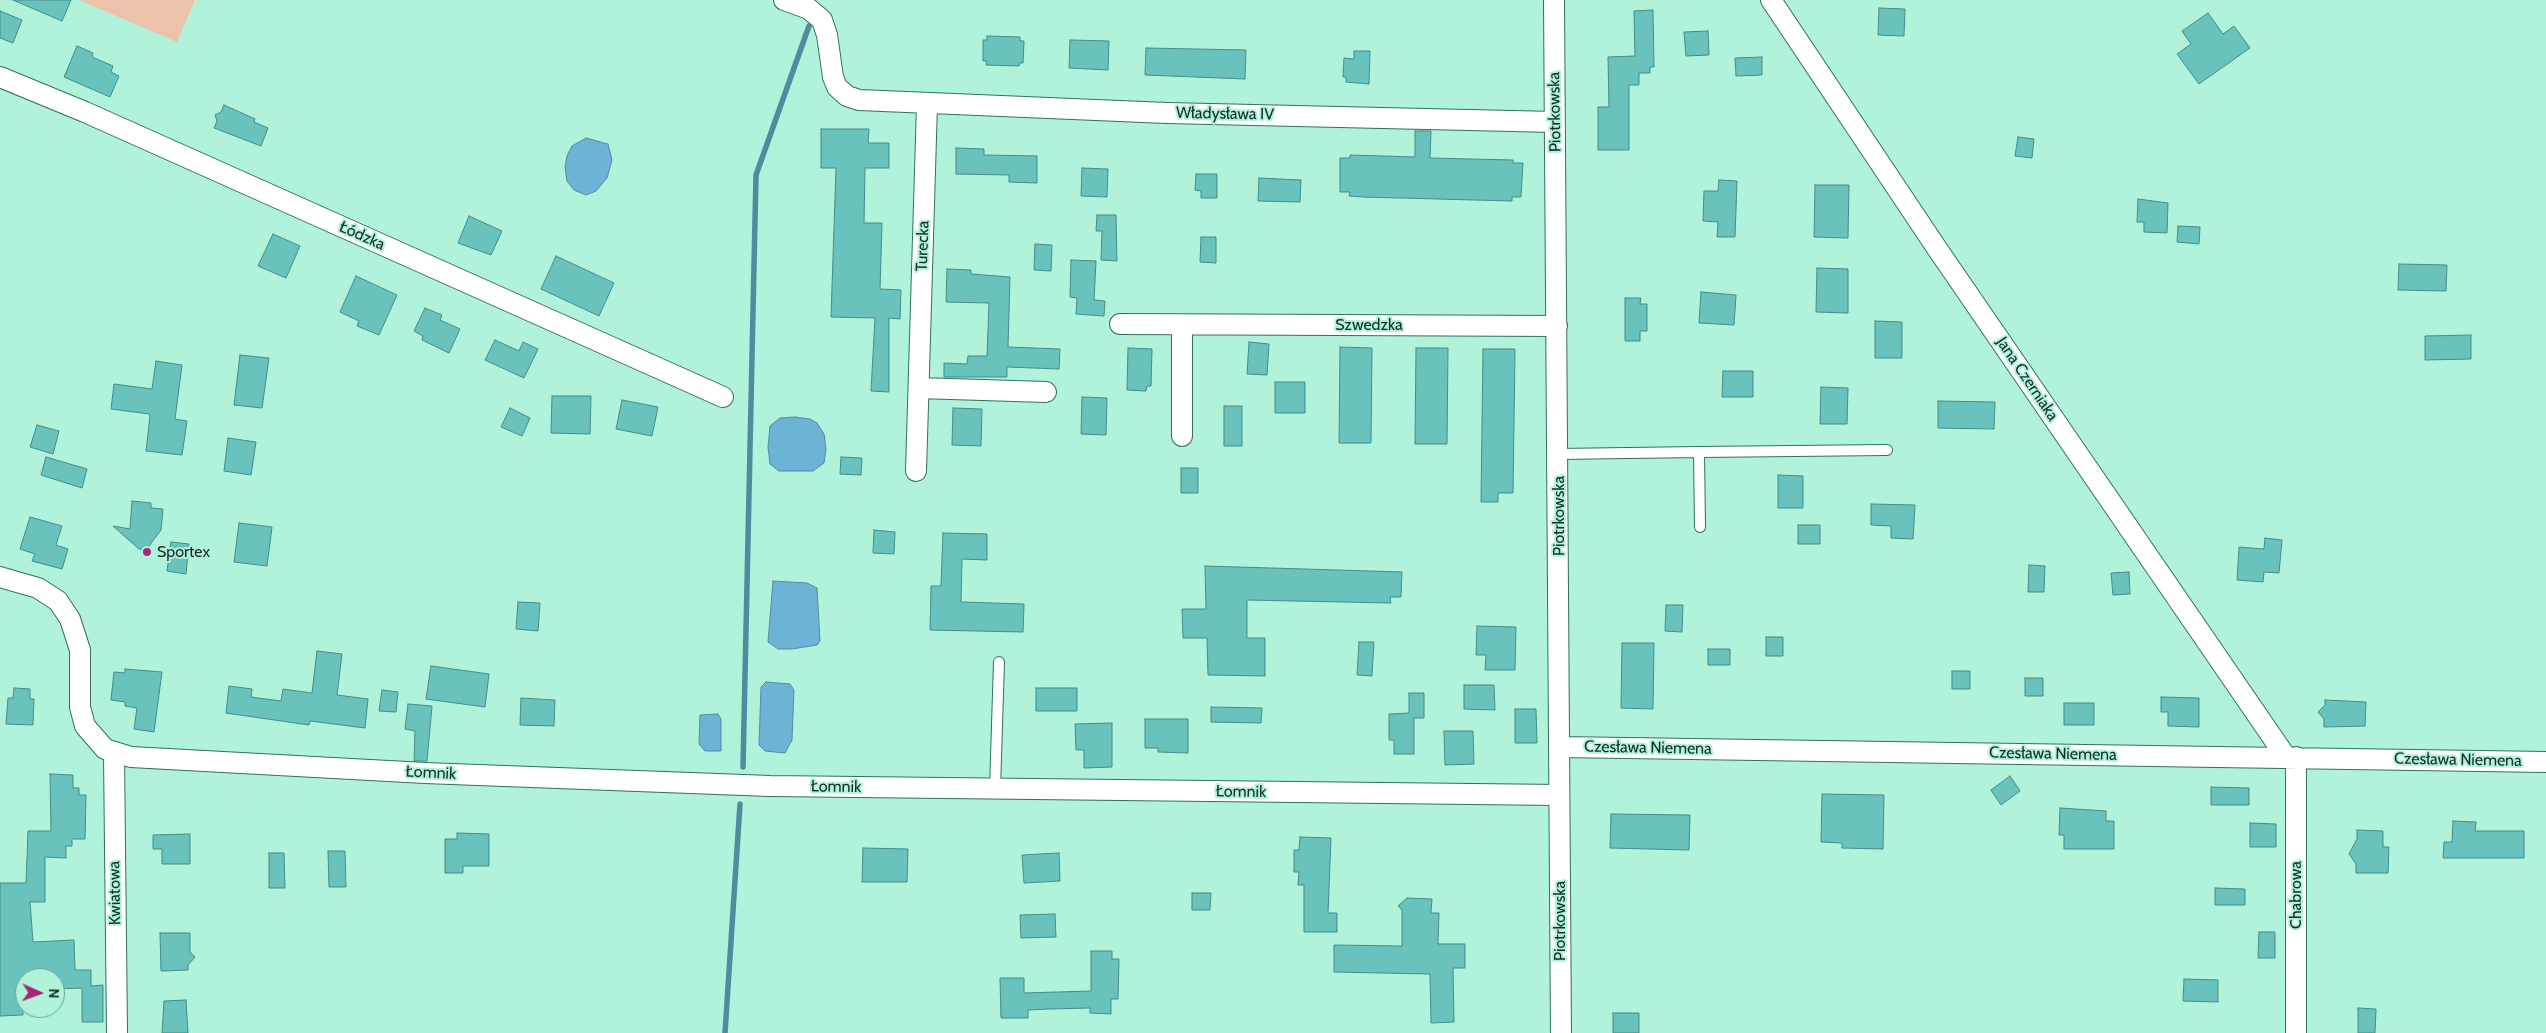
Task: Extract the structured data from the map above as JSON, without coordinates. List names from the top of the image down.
{
  "streets": {
    "street": [
      "Piotrkowska",
      "Władysława IV",
      "Łódzka",
      "Turecka",
      "Szwedzka",
      "Jana Czerniaka",
      "Czesława Niemena",
      "Łomnik",
      "Kwiatowa",
      "Chabrowa"
    ]
  },
  "crossings": [
    ["Piotrkowska", "Władysława IV"],
    ["Piotrkowska", "Szwedzka"],
    ["Piotrkowska", "Czesława Niemena"],
    ["Piotrkowska", "Łomnik"],
    ["Władysława IV", "Turecka"],
    ["Jana Czerniaka", "Czesława Niemena"],
    ["Jana Czerniaka", "Chabrowa"],
    ["Czesława Niemena", "Chabrowa"],
    ["Łomnik", "Kwiatowa"]
  ],
  "places": ["Sportex"],
  "north": "right"
}
